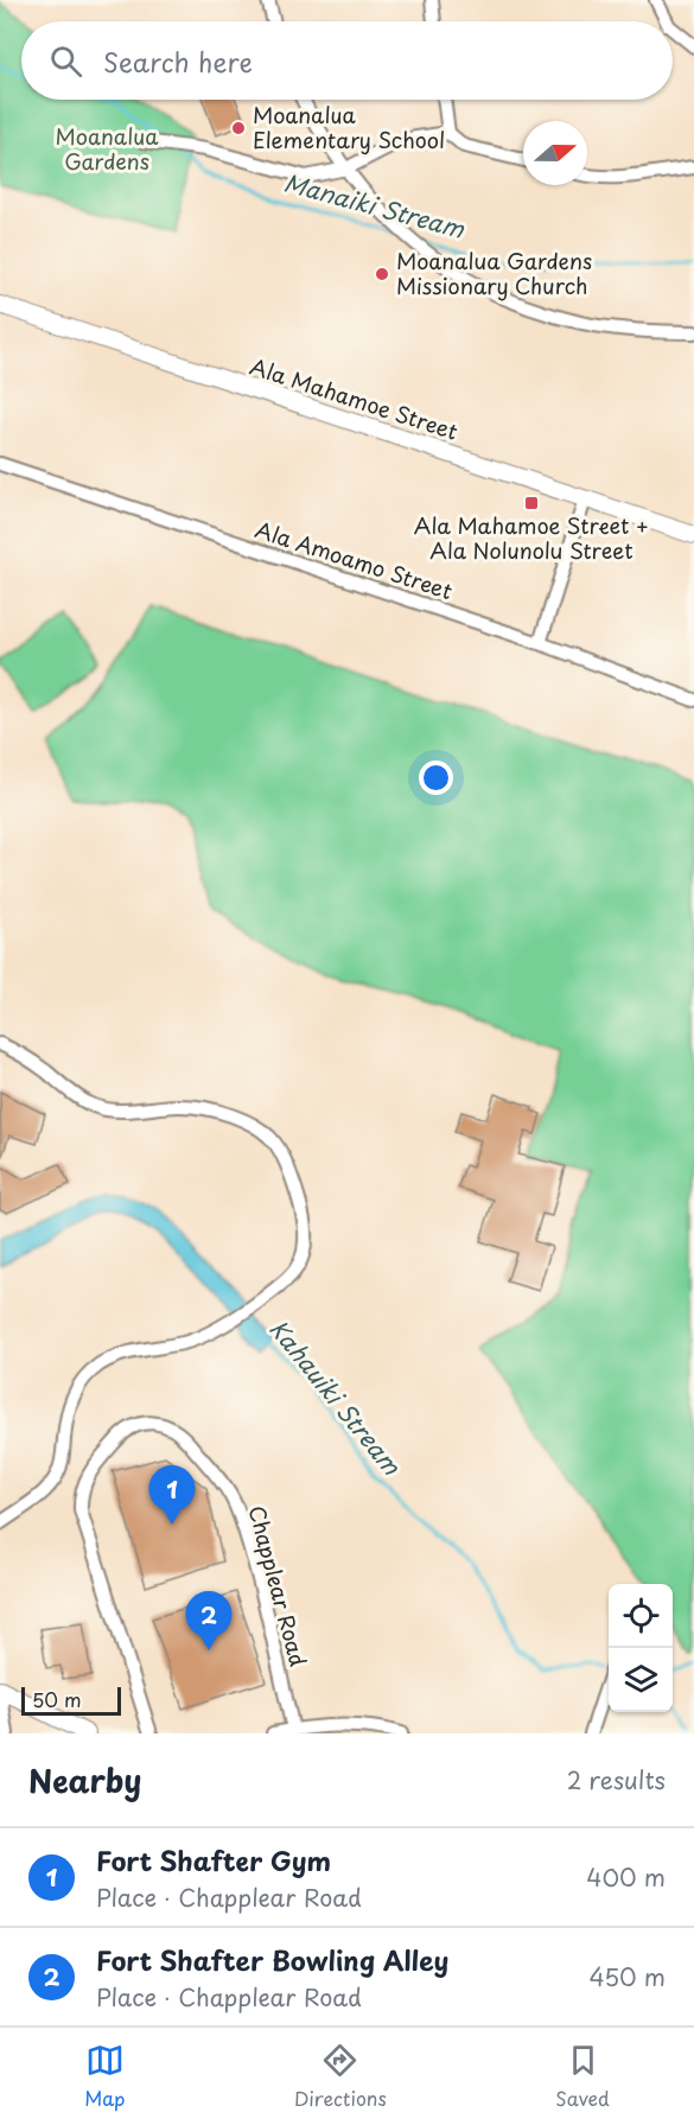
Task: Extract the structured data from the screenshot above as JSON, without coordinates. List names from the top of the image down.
{
  "streets": {
    "street": ["Ala Mahamoe Street", "Ala Amoamo Street", "Chapplear Road"]
  },
  "water": ["Manaiki Stream", "Kahauiki Stream"],
  "parks": ["Moanalua Gardens"],
  "places": {
    "other": ["Moanalua Elementary School", "Moanalua Gardens Missionary Church"],
    "transit": ["Ala Mahamoe Street + Ala Nolunolu Street"]
  },
  "scale_bar": "50 m",
  "north": "right",
  "page": {
    "search": "Search here",
    "pins": ["1", "2"],
    "scale": "50 m",
    "heading": ["Nearby", "2 results"],
    "list": [
      {
        "mark": "1",
        "name": "Fort Shafter Gym",
        "note": "Place · Chapplear Road",
        "value": "400 m"
      },
      {
        "mark": "2",
        "name": "Fort Shafter Bowling Alley",
        "note": "Place · Chapplear Road",
        "value": "450 m"
      }
    ],
    "nav": ["Map", "Directions", "Saved"]
  }
}
